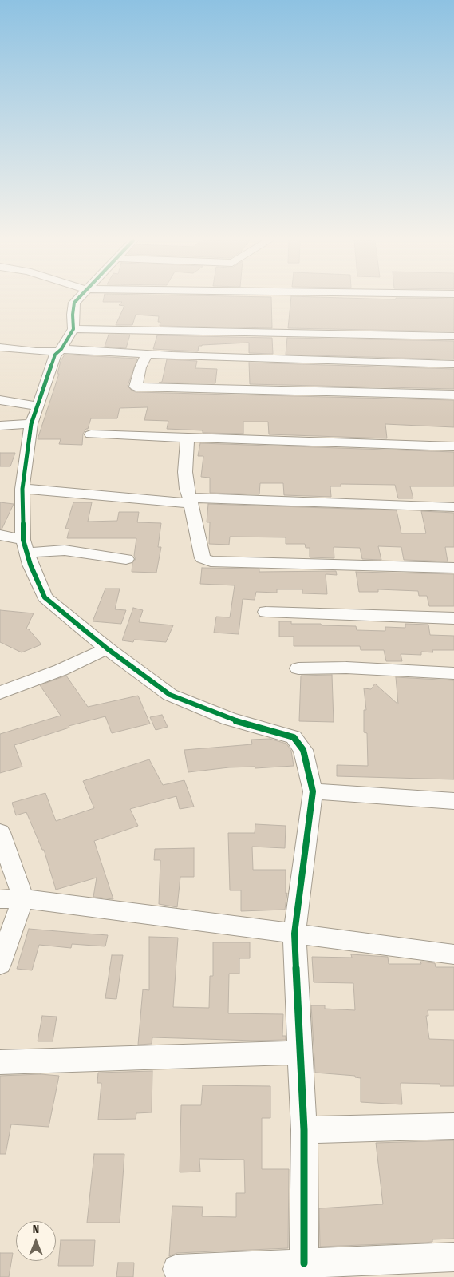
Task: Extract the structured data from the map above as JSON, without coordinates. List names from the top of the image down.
{
  "north": "top"
}
